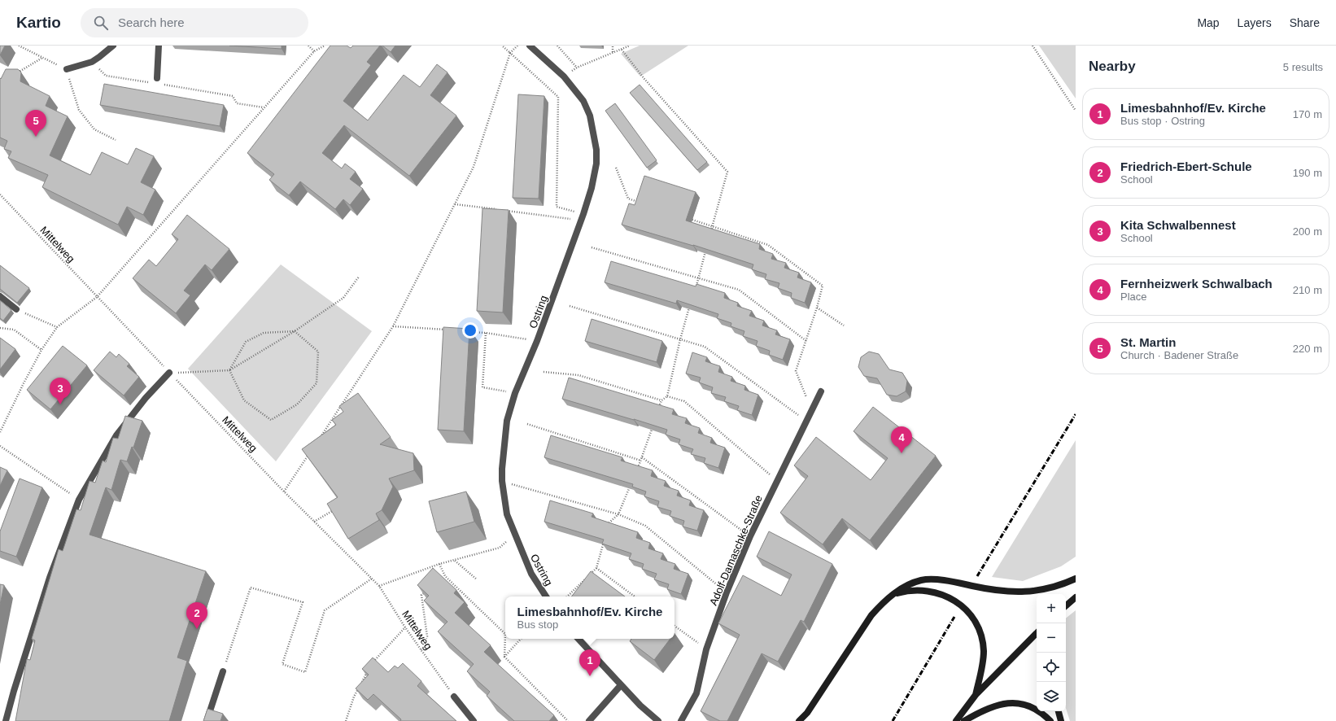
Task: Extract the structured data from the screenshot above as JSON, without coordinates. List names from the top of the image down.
{
  "streets": {
    "street": ["Ostring", "Adolf-Damaschke-Straße"],
    "path": ["Mittelweg"]
  },
  "page": {
    "header": "Kartio",
    "search": "Search here",
    "nav": ["Map", "Layers", "Share"],
    "heading": ["Nearby", "5 results"],
    "list": [
      {
        "mark": "1",
        "name": "Limesbahnhof/Ev. Kirche",
        "note": "Bus stop · Ostring",
        "value": "170 m"
      },
      {
        "mark": "2",
        "name": "Friedrich-Ebert-Schule",
        "note": "School",
        "value": "190 m"
      },
      {
        "mark": "3",
        "name": "Kita Schwalbennest",
        "note": "School",
        "value": "200 m"
      },
      {
        "mark": "4",
        "name": "Fernheizwerk Schwalbach",
        "note": "Place",
        "value": "210 m"
      },
      {
        "mark": "5",
        "name": "St. Martin",
        "note": "Church · Badener Straße",
        "value": "220 m"
      }
    ],
    "pins": [
      "5",
      "3",
      "4",
      "2",
      "1"
    ],
    "map_buttons": ["+", "−"],
    "popup": ["Limesbahnhof/Ev. Kirche", "Bus stop"]
  }
}
